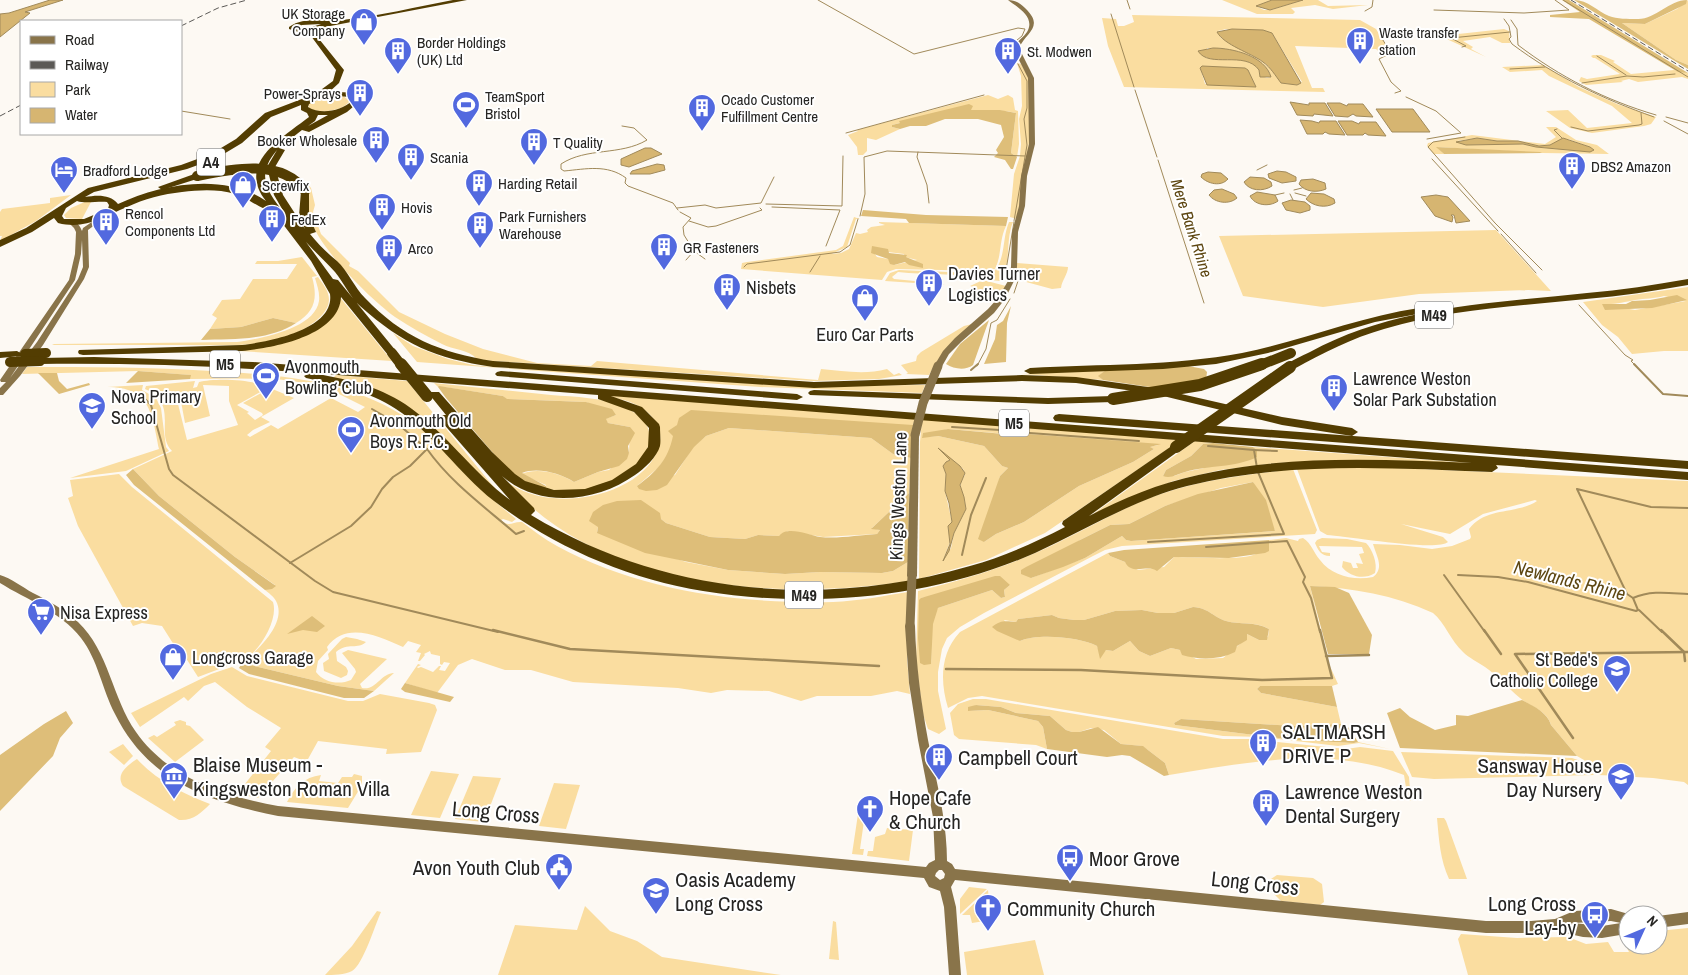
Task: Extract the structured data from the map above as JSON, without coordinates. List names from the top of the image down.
{
  "streets": {
    "highway": ["A4", "M49", "M5"],
    "street": ["Kings Weston Lane", "Long Cross"]
  },
  "crossings": [
    ["A4", "M5"],
    ["M49", "M5"],
    ["Kings Weston Lane", "Long Cross"]
  ],
  "water": ["Mere Bank Rhine", "Newlands Rhine"],
  "places": {
    "shop": [
      "UK Storage Company",
      "Screwfix",
      "Euro Car Parts",
      "Longcross Garage"
    ],
    "building": [
      "Waste transfer station",
      "Border Holdings (UK) Ltd",
      "St. Modwen",
      "Power-Sprays",
      "Ocado Customer Fulfillment Centre",
      "Booker Wholesale",
      "T Quality",
      "Scania",
      "DBS2 Amazon",
      "Harding Retail",
      "Hovis",
      "FedEx",
      "Rencol Components Ltd",
      "Park Furnishers Warehouse",
      "GR Fasteners",
      "Arco",
      "Davies Turner Logistics",
      "Nisbets",
      "Lawrence Weston Solar Park Substation",
      "SALTMARSH DRIVE P",
      "Campbell Court",
      "Lawrence Weston Dental Surgery"
    ],
    "sports": ["TeamSport Bristol", "Avonmouth Bowling Club", "Avonmouth Old Boys R.F.C."],
    "hotel": ["Bradford Lodge"],
    "school or university": [
      "Nova Primary School",
      "St Bede's Catholic College",
      "Sansway House Day Nursery",
      "Oasis Academy Long Cross"
    ],
    "supermarket": ["Nisa Express"],
    "museum": ["Blaise Museum - Kingsweston Roman Villa"],
    "church": ["Hope Cafe & Church", "Community Church"],
    "bus stop": ["Moor Grove", "Long Cross Lay-by"],
    "public building": ["Avon Youth Club"]
  },
  "legend": [
    "Road",
    "Railway",
    "Park",
    "Water"
  ],
  "north": "top right"
}
